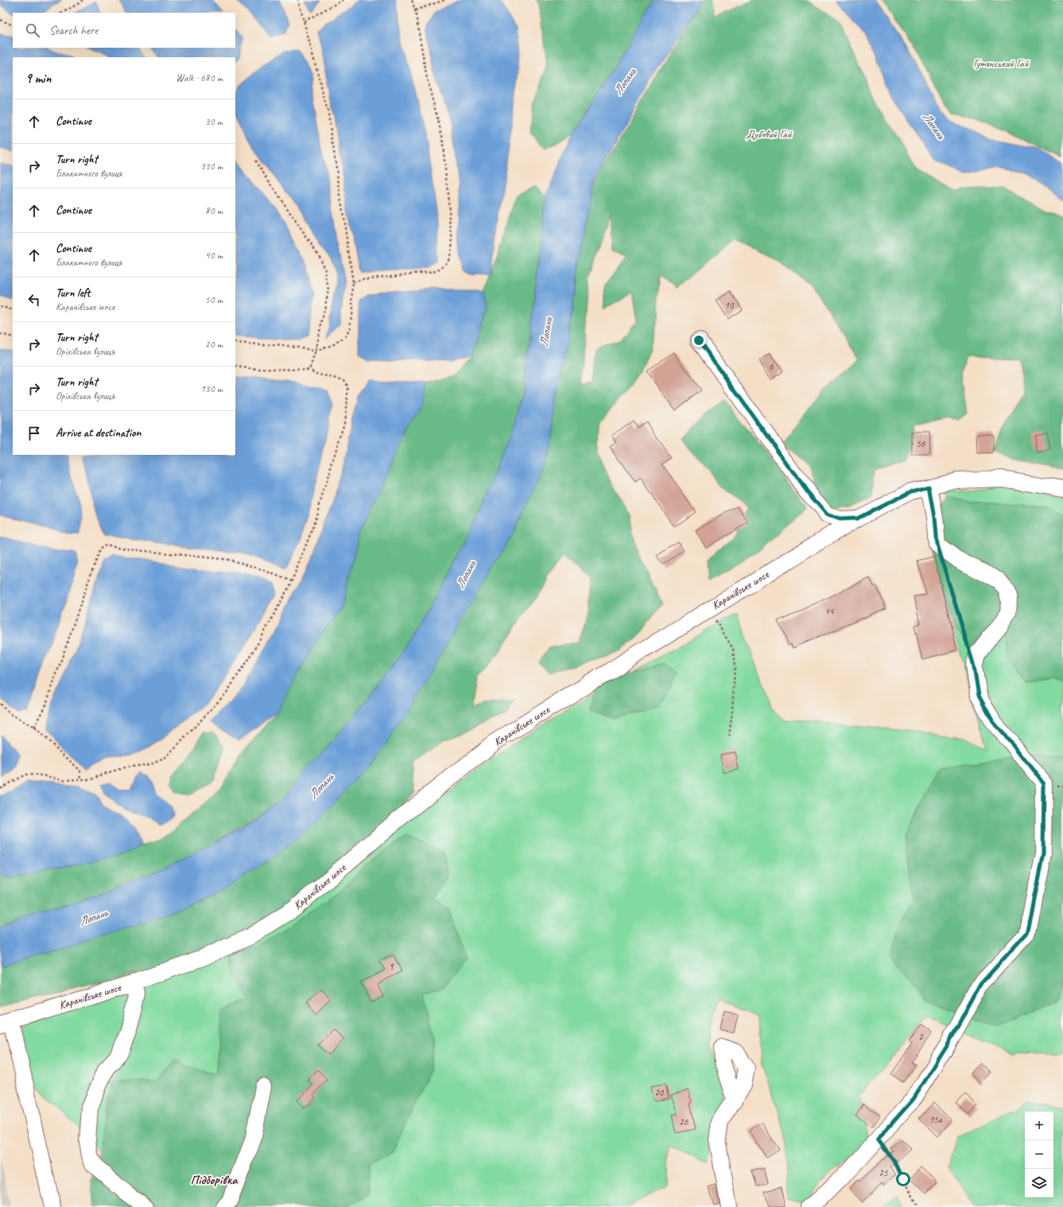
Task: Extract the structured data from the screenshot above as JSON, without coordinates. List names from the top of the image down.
{
  "streets": {
    "street": ["Карачівське шосе"]
  },
  "districts": ["Підборівка"],
  "water": ["Лопань"],
  "parks": ["Гутянський Гай", "Дубовий Гай"],
  "house_numbers": [
    "10",
    "6",
    "56",
    "44",
    "9",
    "2",
    "20",
    "15а",
    "26",
    "25"
  ],
  "page": {
    "search": "Search here",
    "heading": ["9 min", "Walk · 680 m"],
    "list": [
      ["Continue", "30 m"],
      ["Turn right", "Блакитного вулиця", "330 m"],
      ["Continue", "80 m"],
      ["Continue", "Блакитного вулиця", "40 m"],
      ["Turn left", "Карачівське шосе", "50 m"],
      ["Turn right", "Оріхівська вулиця", "20 m"],
      ["Turn right", "Оріхівська вулиця", "130 m"],
      "Arrive at destination"
    ],
    "map_buttons": ["+", "−"]
  }
}
